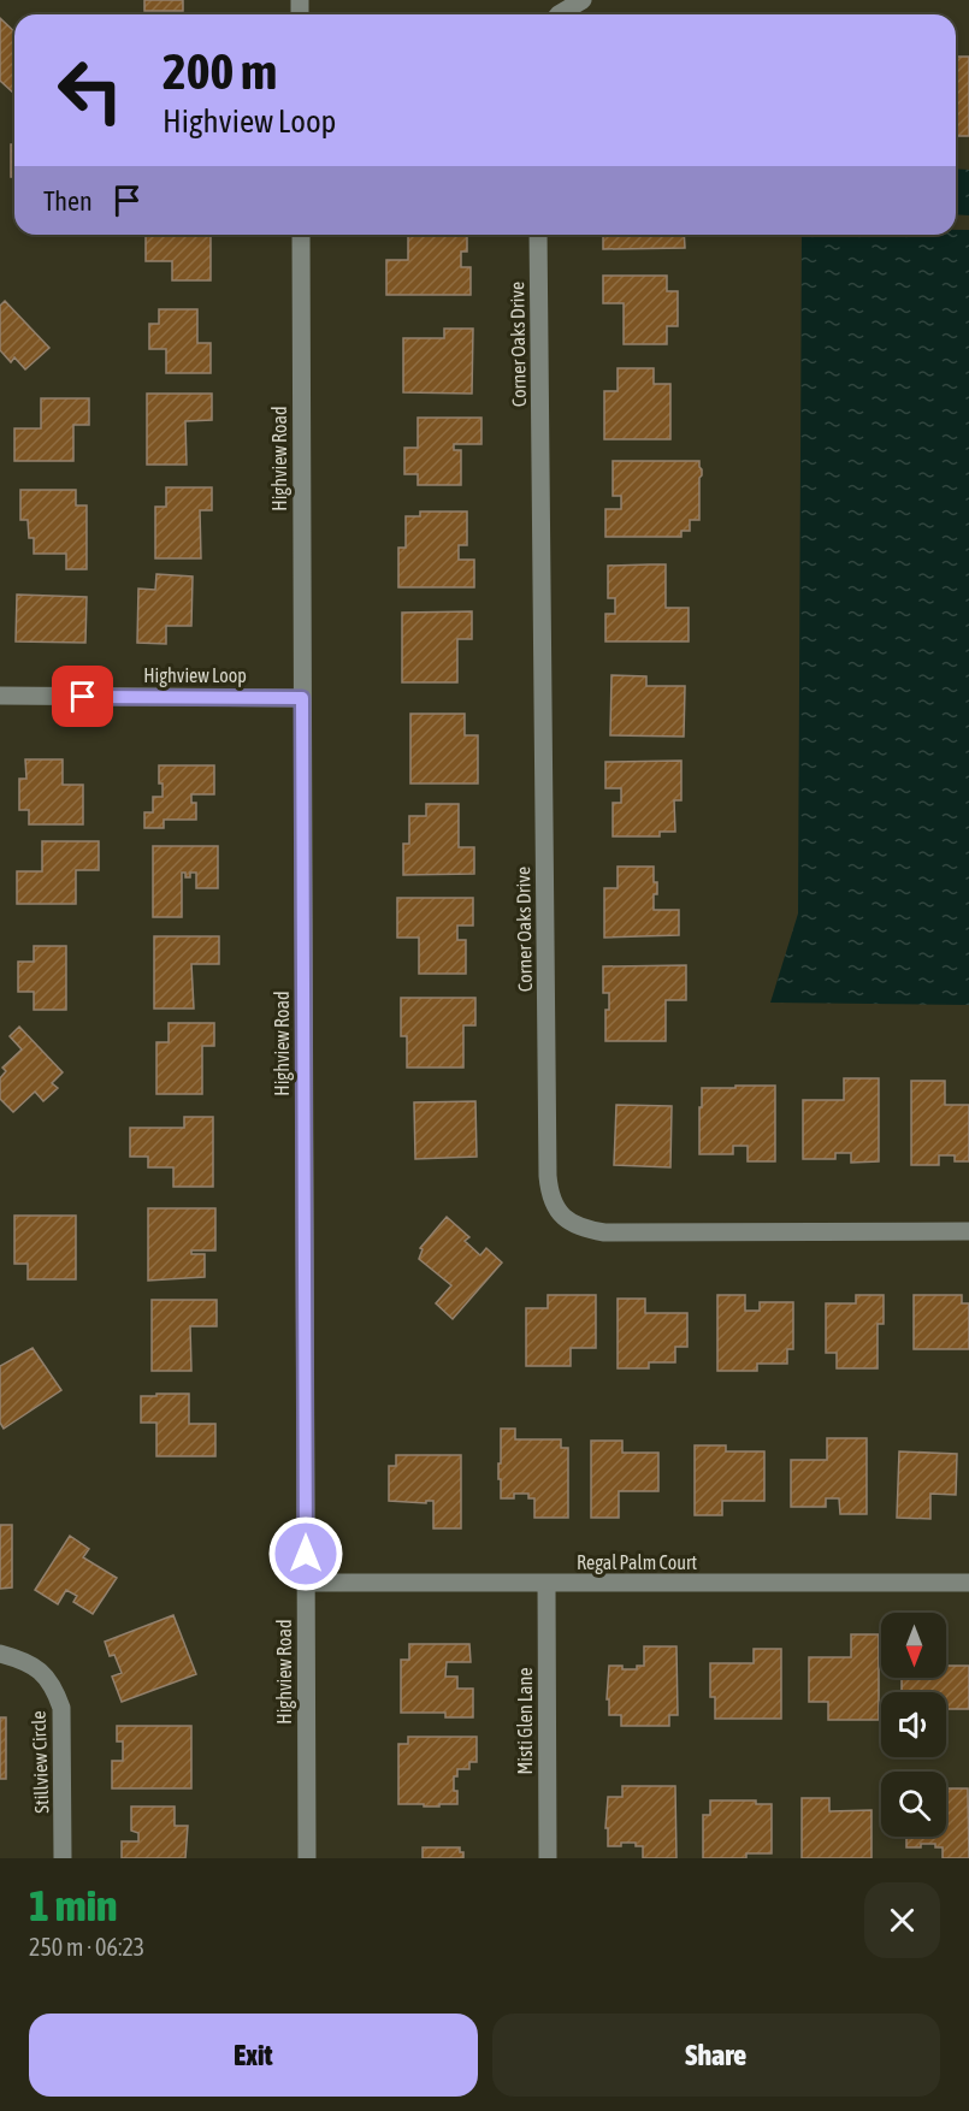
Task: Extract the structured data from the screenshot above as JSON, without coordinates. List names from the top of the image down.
{
  "streets": {
    "street": [
      "Corner Oaks Drive",
      "Highview Road",
      "Highview Loop",
      "Regal Palm Court",
      "Misti Glen Lane",
      "Stillview Circle"
    ]
  },
  "crossings": [
    ["Highview Road", "Highview Loop"],
    ["Highview Road", "Regal Palm Court"],
    ["Regal Palm Court", "Misti Glen Lane"]
  ],
  "north": "bottom",
  "page": {
    "turn": ["200 m", "Highview Loop"],
    "then": "Then",
    "heading": ["1 min", "250 m · 06:23"],
    "buttons": ["Exit", "Share"]
  }
}
